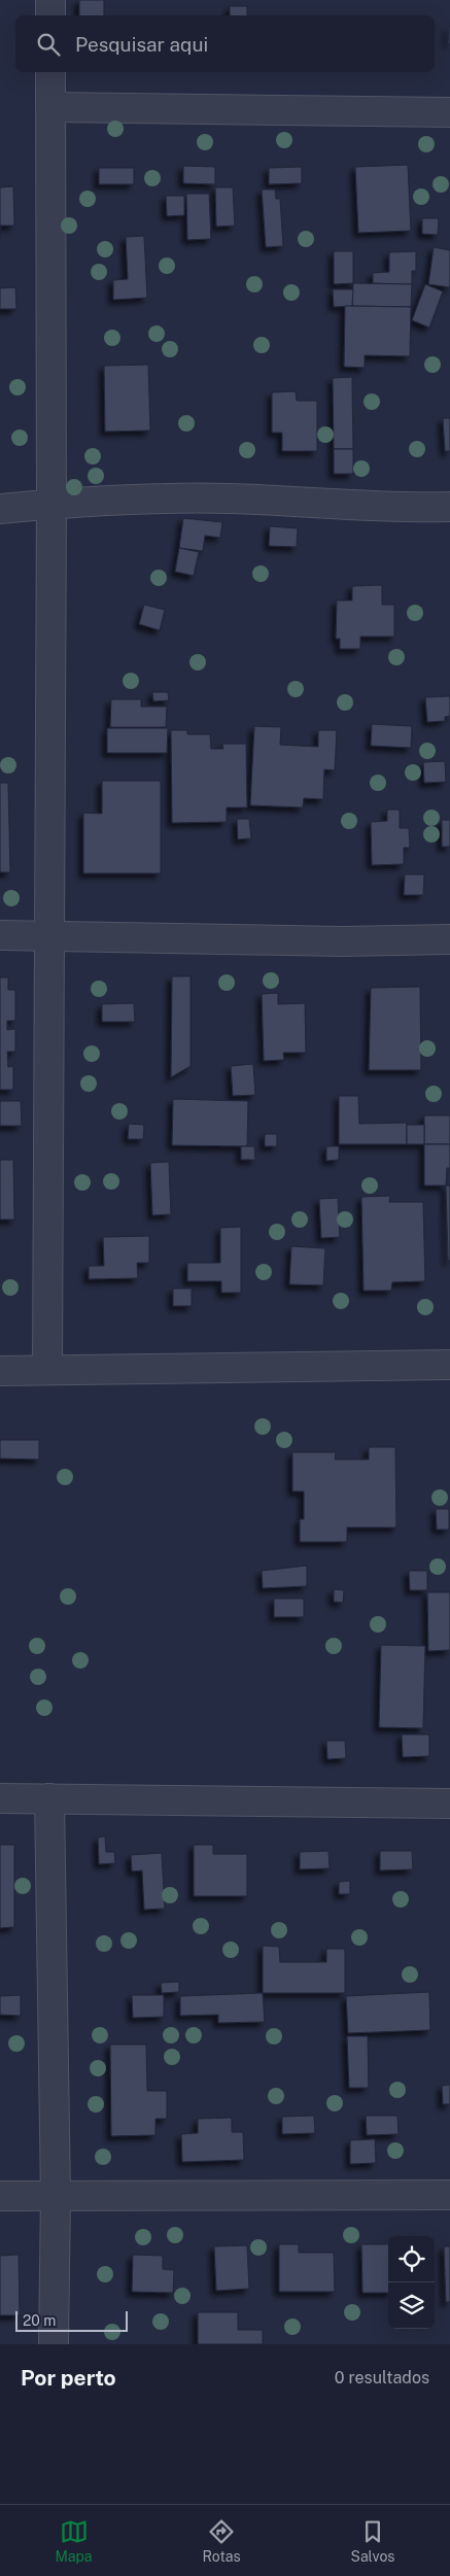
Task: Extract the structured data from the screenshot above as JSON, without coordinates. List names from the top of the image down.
{
  "scale_bar": "20 m",
  "page": {
    "search": "Pesquisar aqui",
    "scale": "20 m",
    "heading": ["Por perto", "0 resultados"],
    "nav": ["Mapa", "Rotas", "Salvos"]
  }
}
